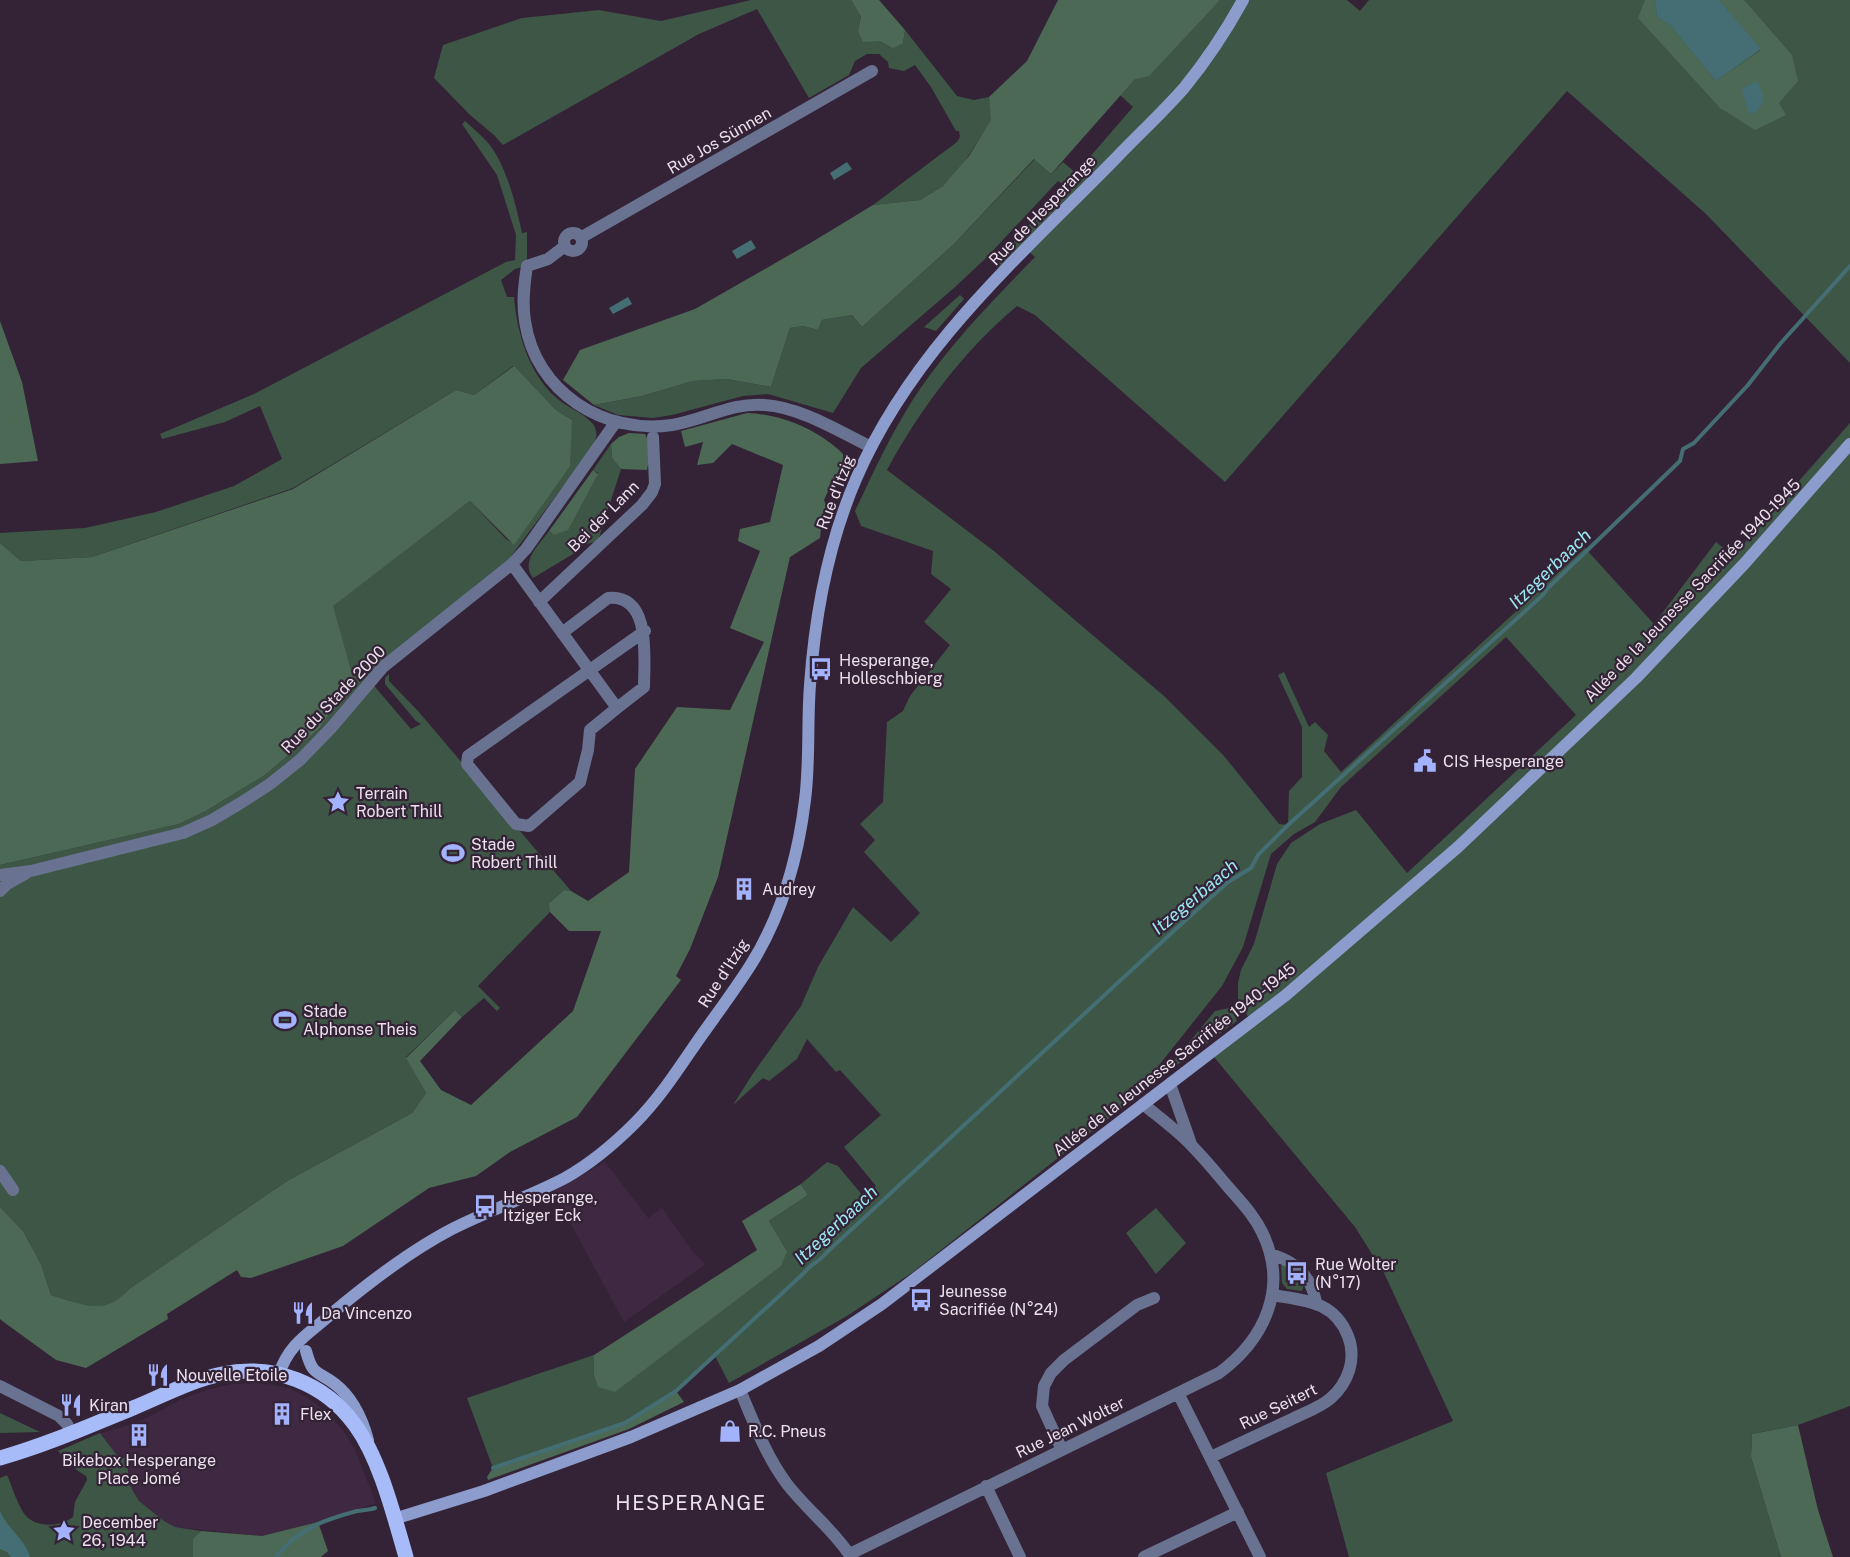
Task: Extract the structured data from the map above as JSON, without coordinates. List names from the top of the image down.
{
  "streets": {
    "main road": ["Rue de Hesperange", "Rue d'Itzig", "Allée de la Jeunesse Sacrifiée 1940-1945"],
    "street": [
      "Rue Jos Sünnen",
      "Bei der Lann",
      "Rue du Stade 2000",
      "Rue Seitert",
      "Rue Jean Wolter"
    ]
  },
  "crossings": [
    ["Rue Jos Sünnen", "Rue du Stade 2000"],
    ["Rue de Hesperange", "Rue d'Itzig"],
    ["Allée de la Jeunesse Sacrifiée 1940-1945", "Rue Jean Wolter"]
  ],
  "districts": ["HESPERANGE"],
  "water": ["Itzegerbaach"],
  "places": {
    "bus stop": [
      "Hesperange, Holleschbierg",
      "Hesperange, Itziger Eck",
      "Rue Wolter (N°17)",
      "Jeunesse Sacrifiée (N°24)"
    ],
    "public building": ["CIS Hesperange"],
    "place": ["Terrain Robert Thill", "December 26, 1944"],
    "sports": ["Stade Robert Thill", "Stade Alphonse Theis"],
    "building": ["Audrey", "Flex", "Bikebox Hesperange Place Jomé"],
    "restaurant": ["Da Vincenzo", "Nouvelle Etoile", "Kiran"],
    "shop": ["R.C. Pneus"]
  }
}
